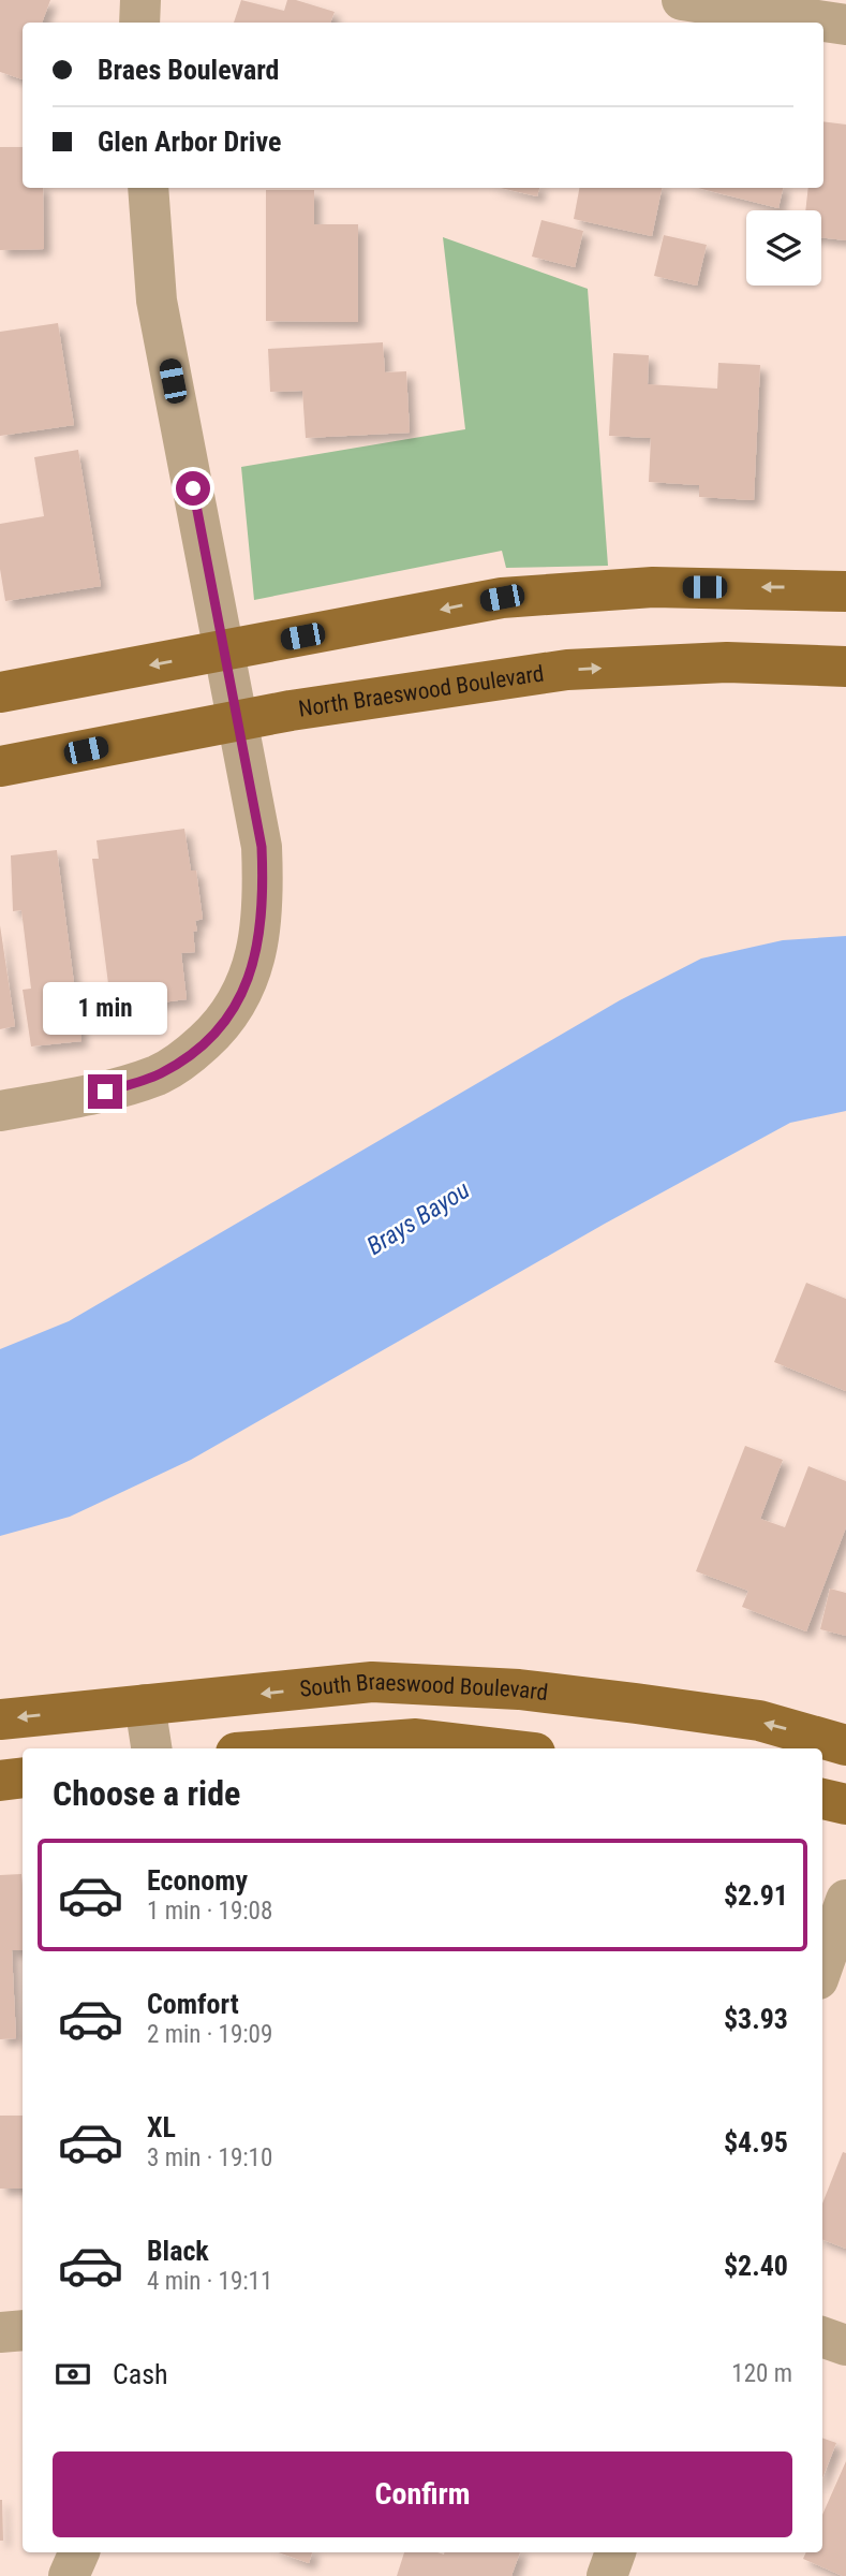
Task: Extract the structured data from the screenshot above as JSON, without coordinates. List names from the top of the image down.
{
  "streets": {
    "main road": ["North Braeswood Boulevard", "South Braeswood Boulevard"]
  },
  "one_way": ["South Braeswood Boulevard"],
  "water": ["Brays Bayou"],
  "page": {
    "banner": ["Braes Boulevard", "Glen Arbor Drive"],
    "bubble": "1 min",
    "heading": "Choose a ride",
    "list": [
      {
        "name": "Economy",
        "note": "1 min · 19:08",
        "value": "$2.91"
      },
      {
        "name": "Comfort",
        "note": "2 min · 19:09",
        "value": "$3.93"
      },
      {
        "name": "XL",
        "note": "3 min · 19:10",
        "value": "$4.95"
      },
      {
        "name": "Black",
        "note": "4 min · 19:11",
        "value": "$2.40"
      }
    ],
    "pay": ["Cash", "120 m"],
    "buttons": "Confirm"
  }
}
